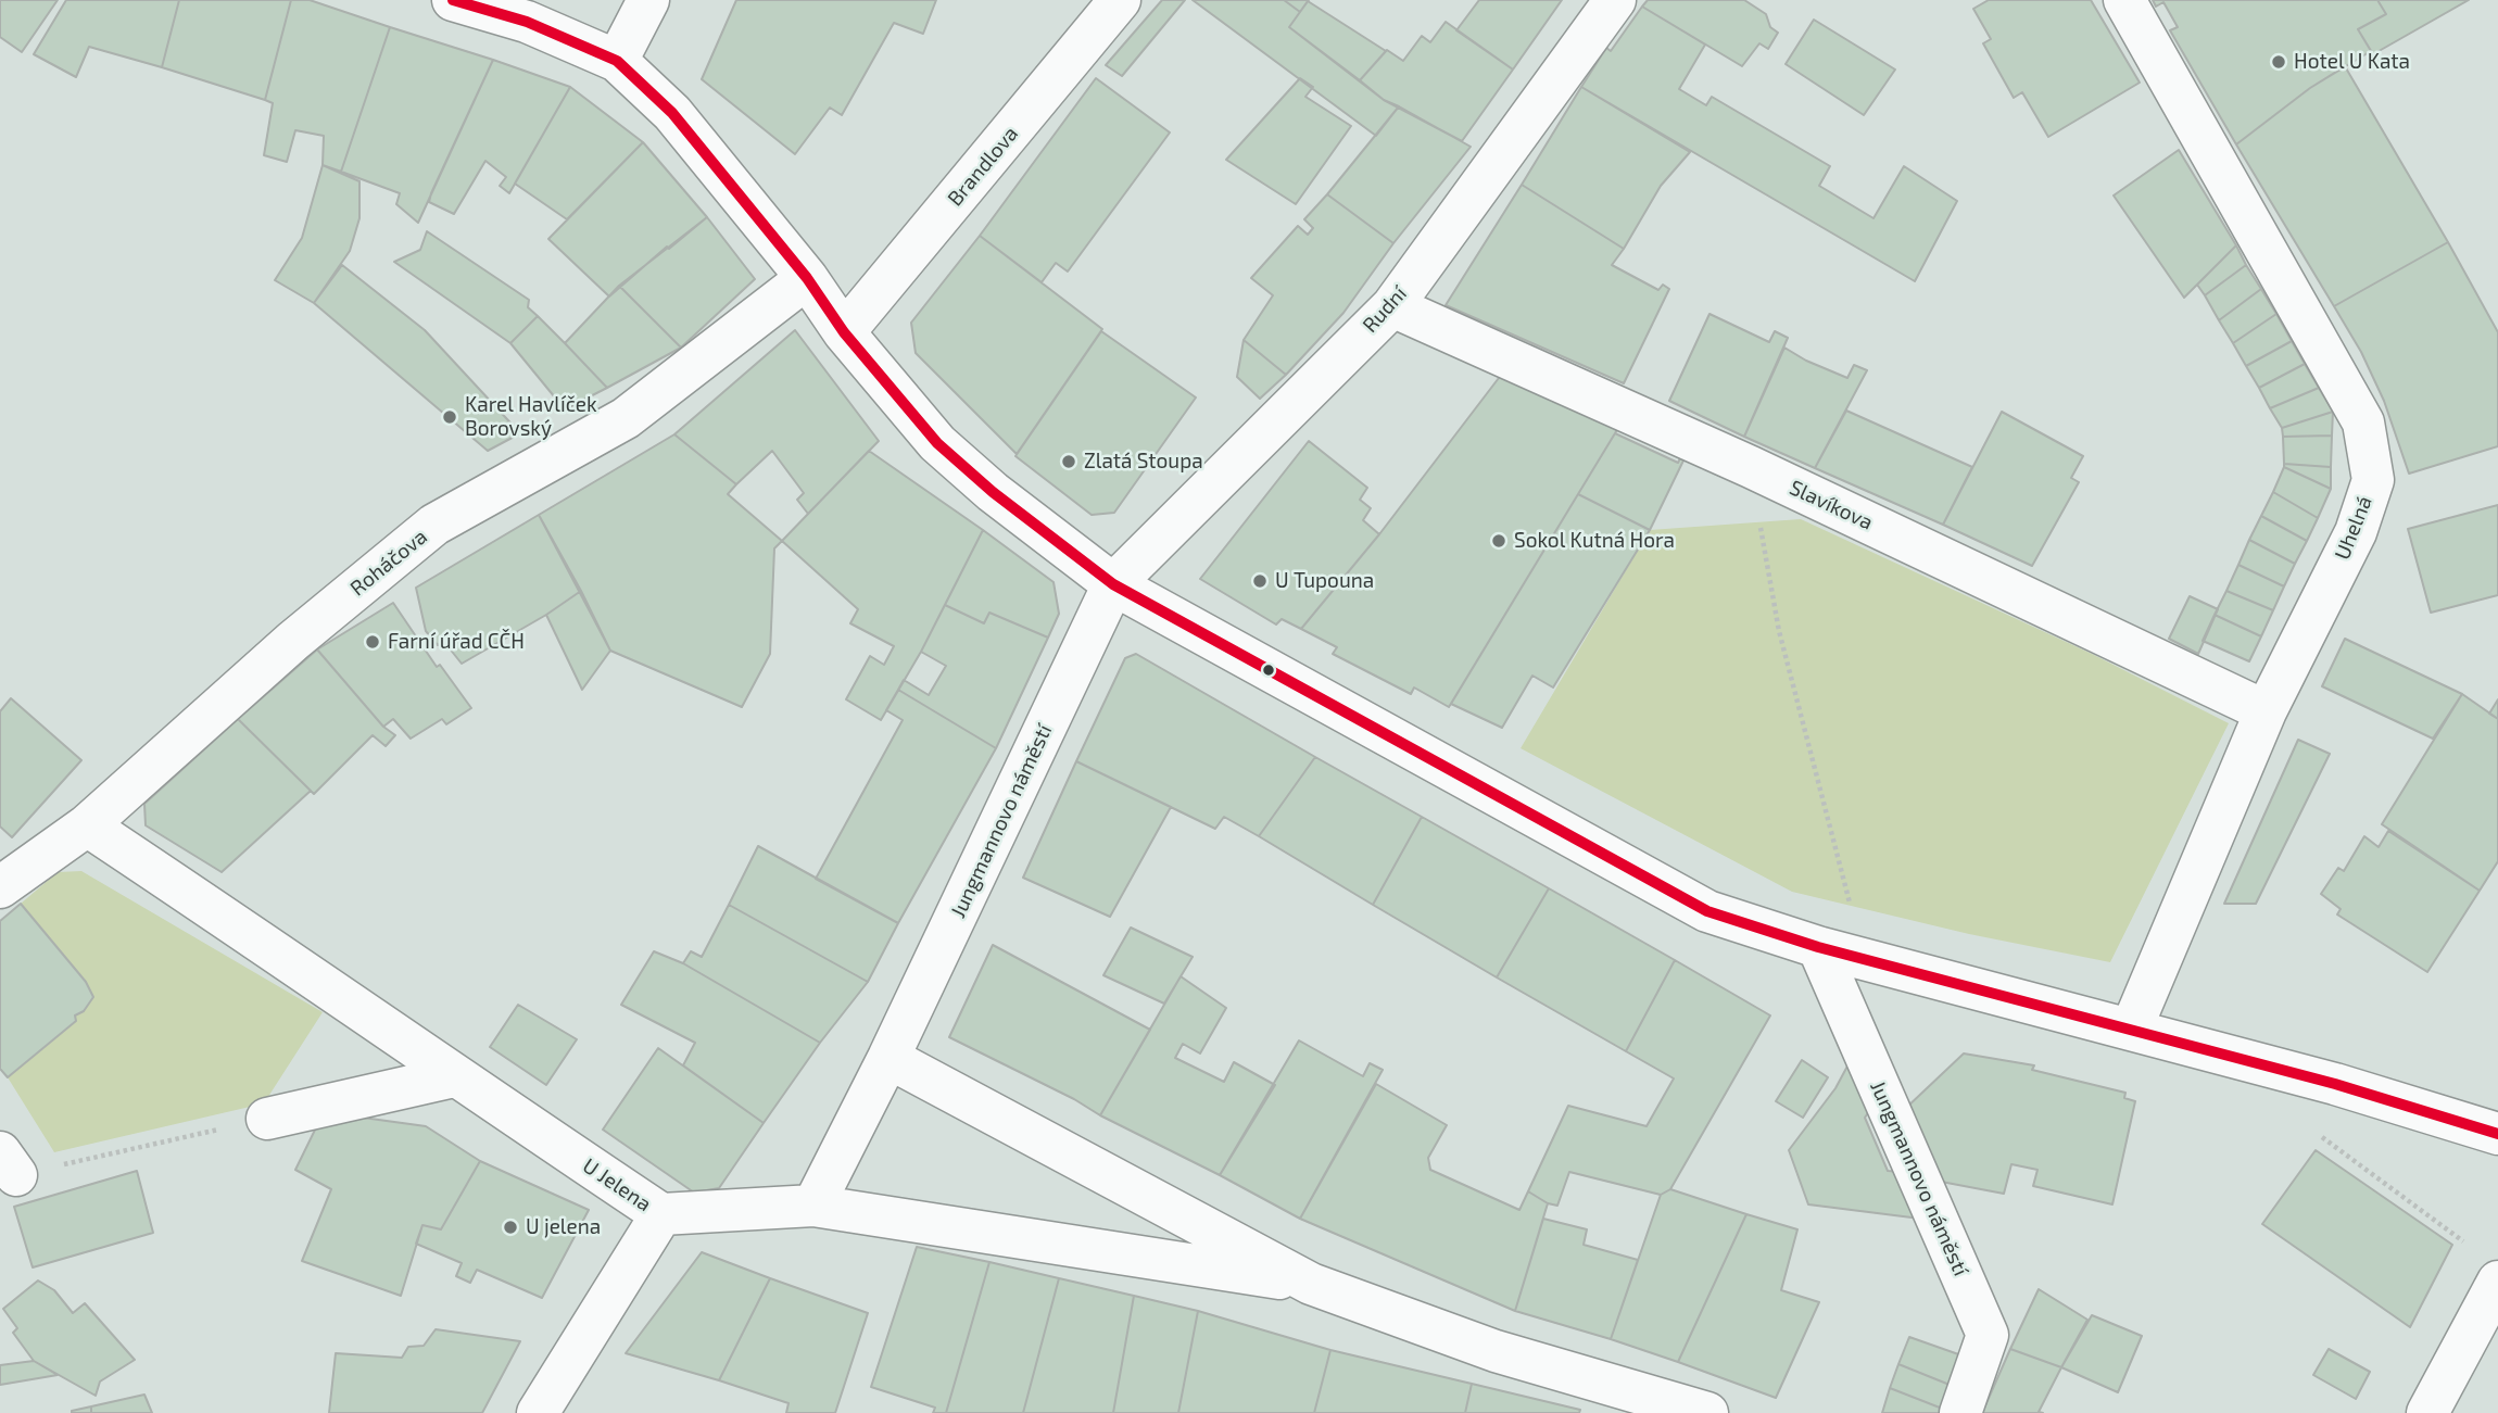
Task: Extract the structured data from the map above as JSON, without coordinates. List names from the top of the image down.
{
  "streets": {
    "street": [
      "Brandlova",
      "Rudní",
      "Slavíkova",
      "Uhelná",
      "Roháčova",
      "Jungmannovo náměstí",
      "U Jelena"
    ]
  },
  "crossings": [
    ["Rudní", "Slavíkova"],
    ["Rudní", "Jungmannovo náměstí"],
    ["Slavíkova", "Uhelná"],
    ["Roháčova", "U Jelena"]
  ],
  "places": [
    "Hotel U Kata",
    "Karel Havlíček Borovský",
    "Zlatá Stoupa",
    "Sokol Kutná Hora",
    "U Tupouna",
    "Farní úřad CČH",
    "U jelena"
  ]
}
